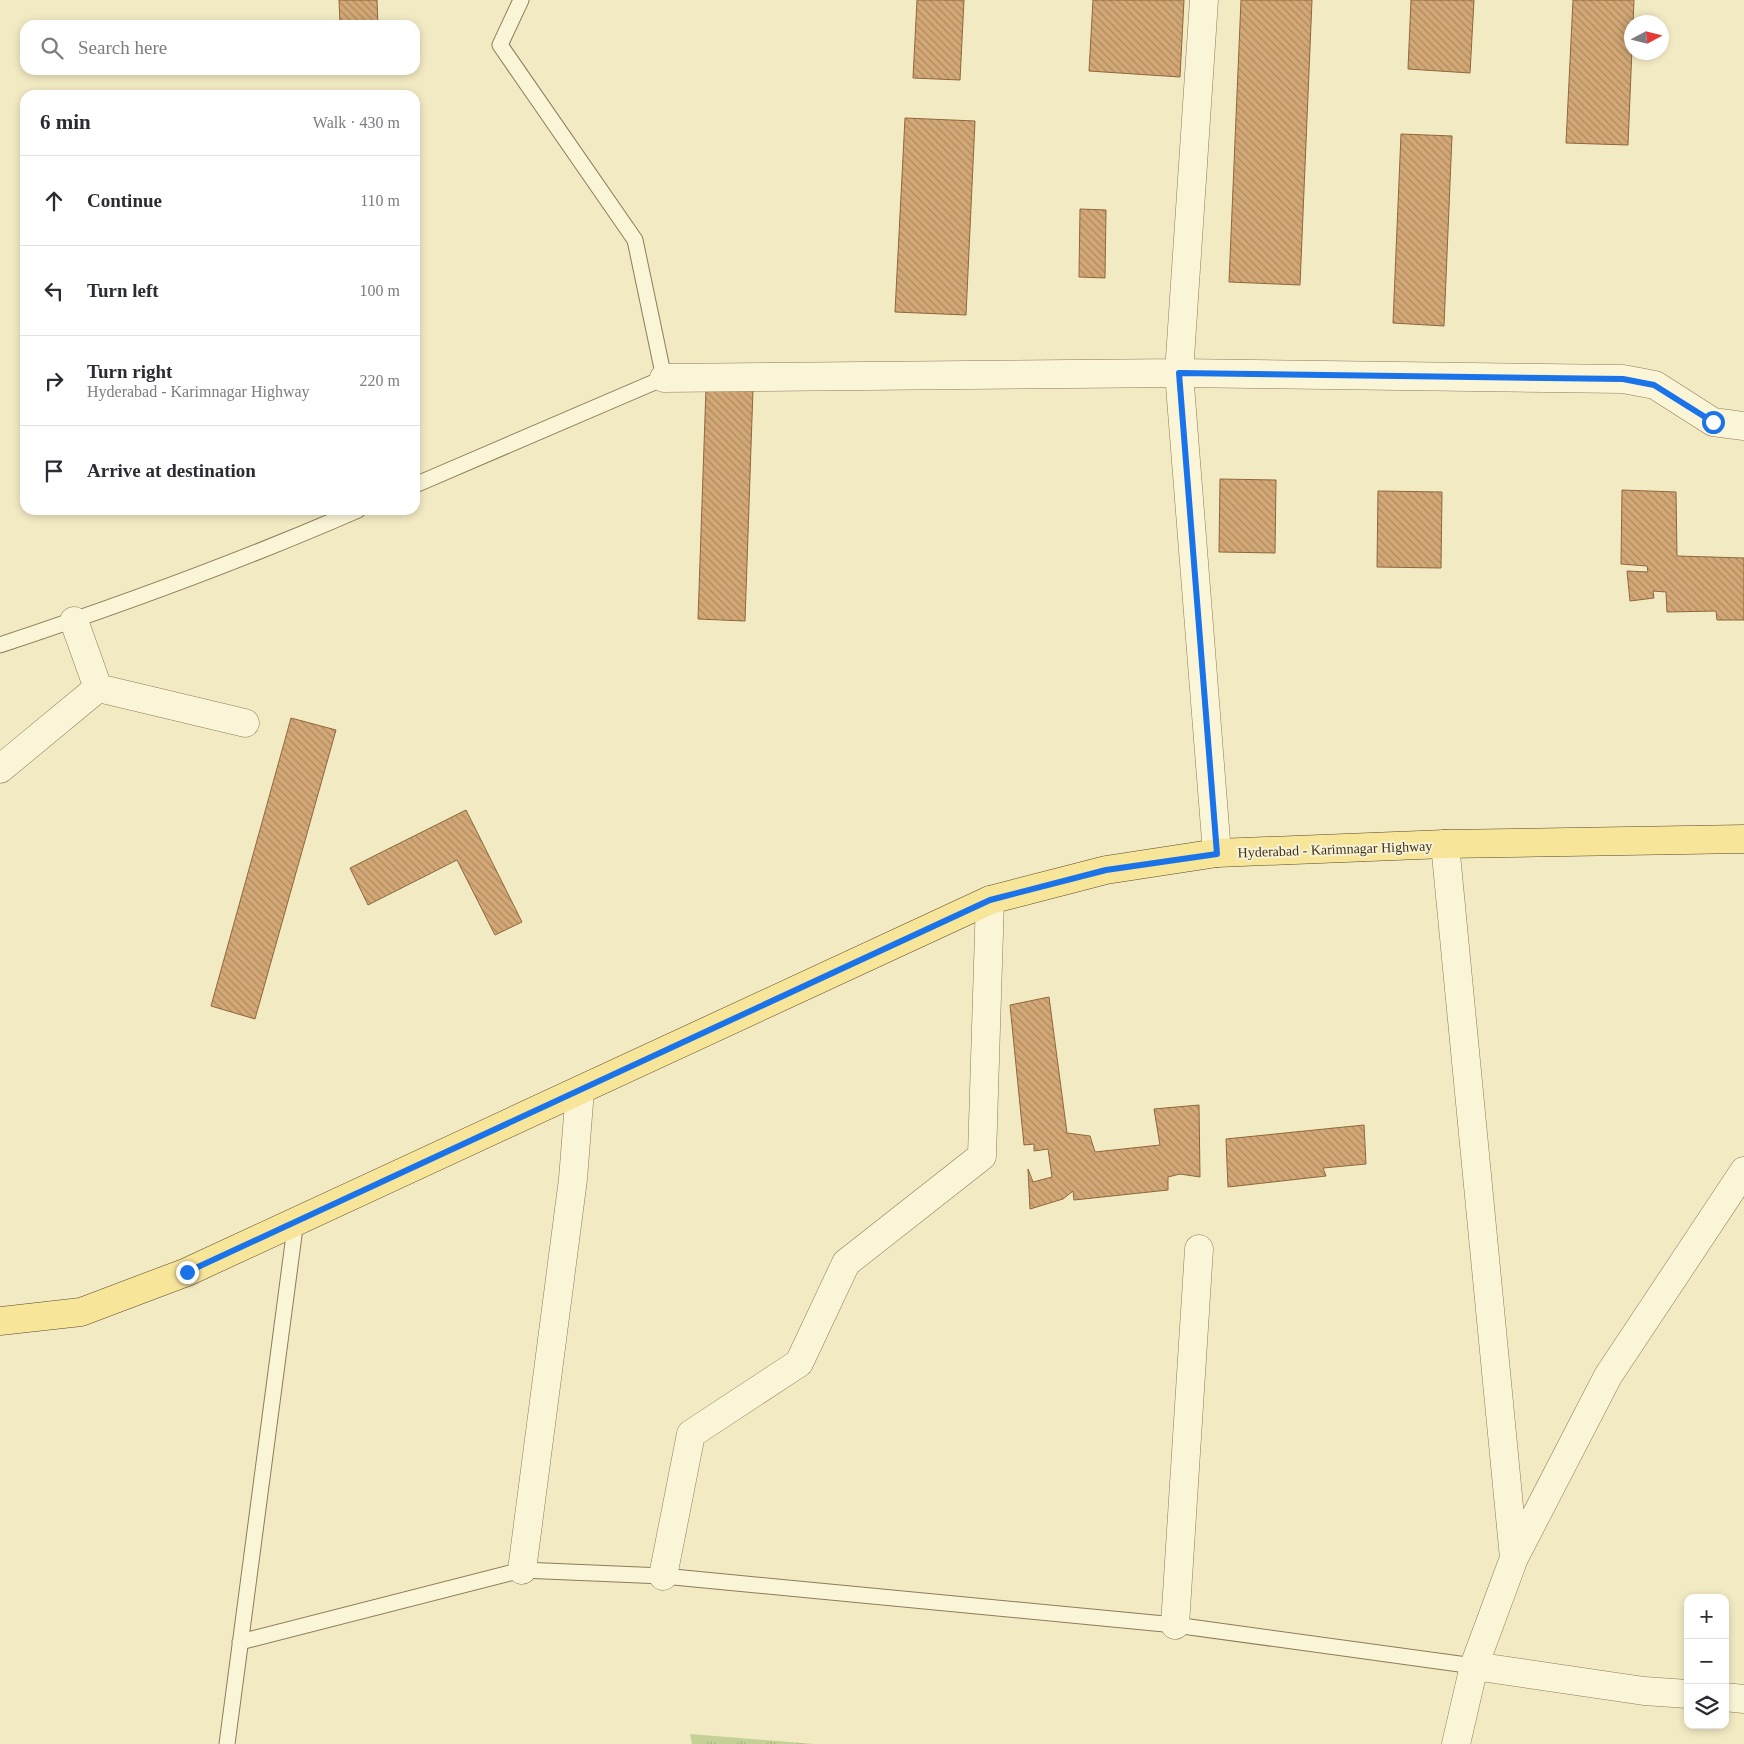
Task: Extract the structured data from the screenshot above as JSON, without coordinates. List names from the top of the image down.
{
  "streets": {
    "main road": ["Hyderabad - Karimnagar Highway"]
  },
  "north": "right",
  "page": {
    "search": "Search here",
    "heading": ["6 min", "Walk · 430 m"],
    "list": [
      ["Continue", "110 m"],
      ["Turn left", "100 m"],
      ["Turn right", "Hyderabad - Karimnagar Highway", "220 m"],
      "Arrive at destination"
    ],
    "map_buttons": ["+", "−"]
  }
}
